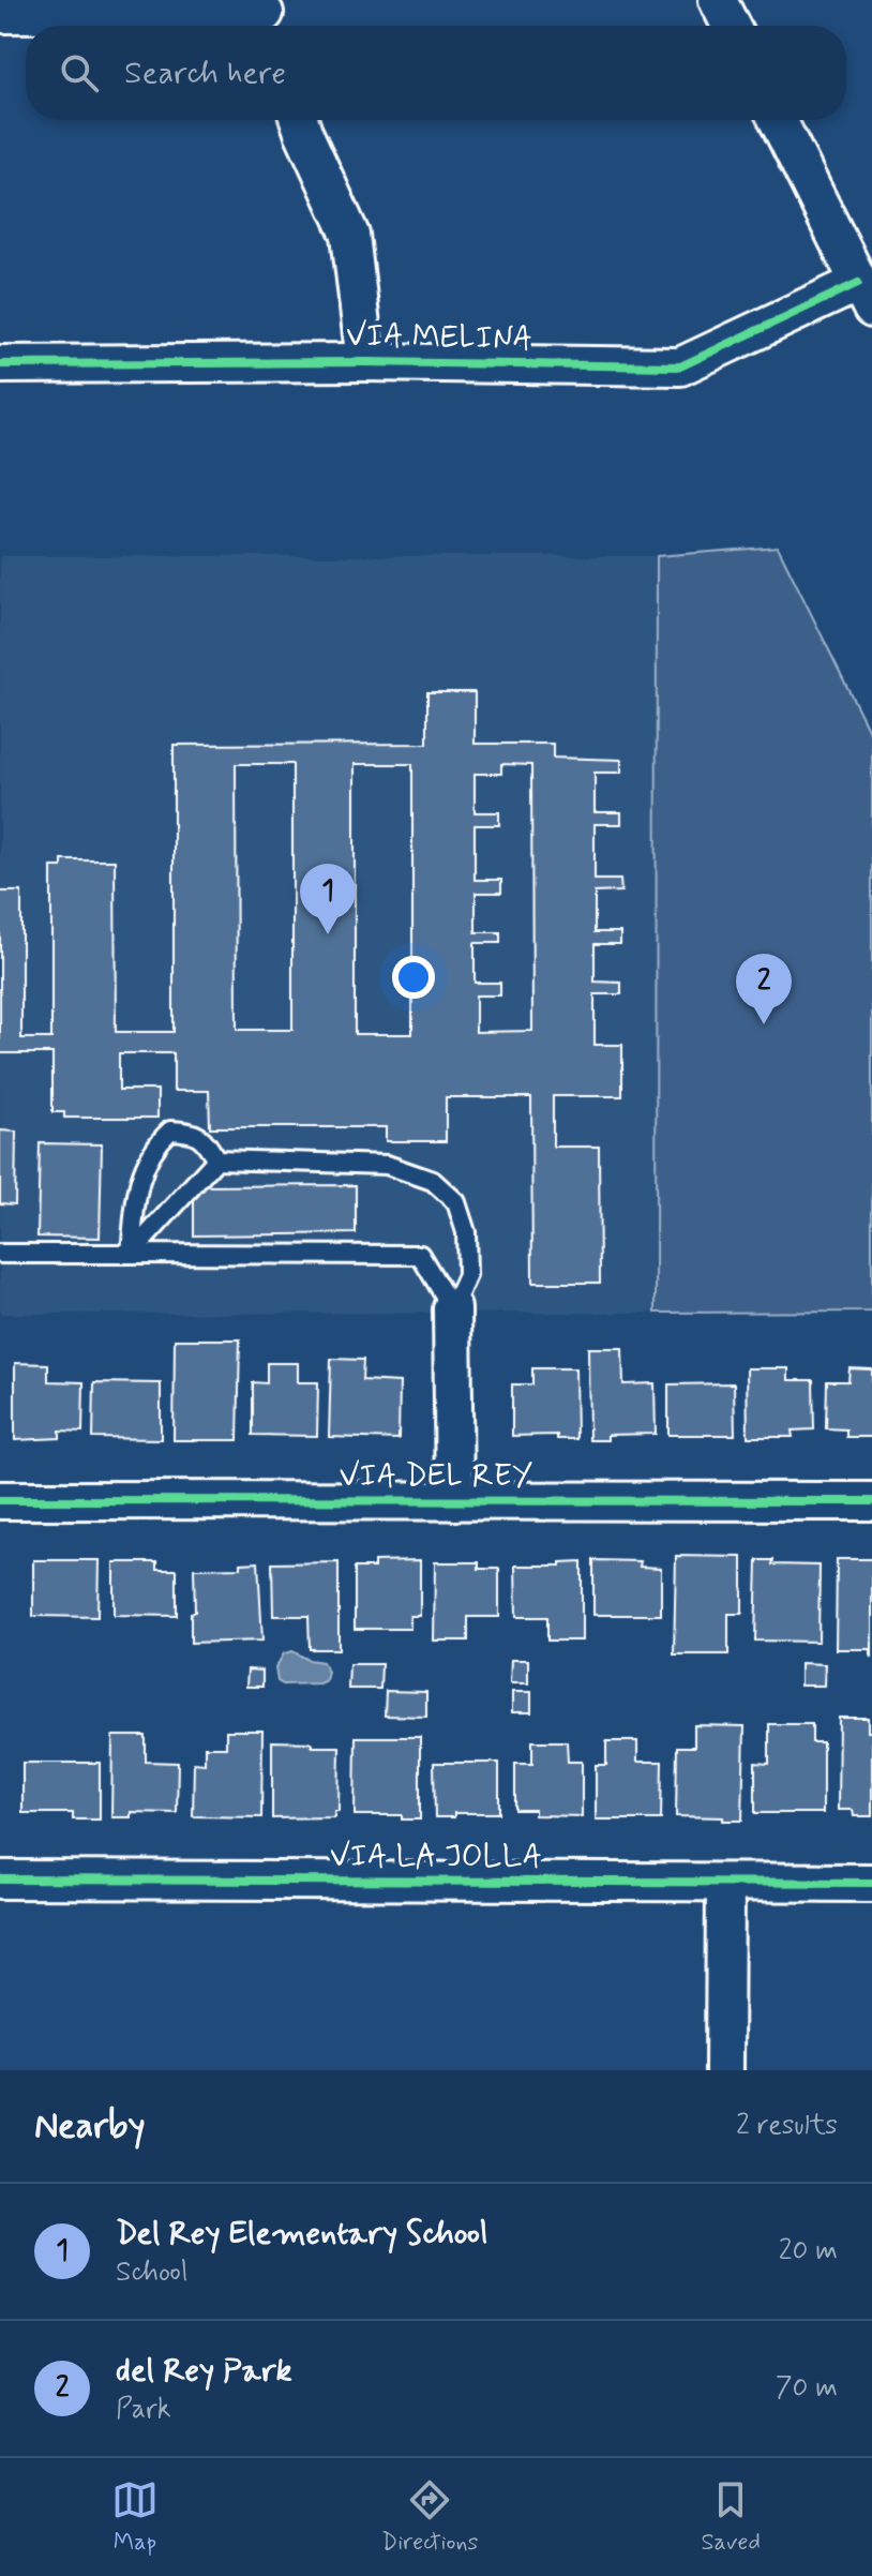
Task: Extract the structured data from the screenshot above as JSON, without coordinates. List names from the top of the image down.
{
  "streets": {
    "street": ["VIA MELINA", "VIA DEL REY", "VIA LA JOLLA"]
  },
  "page": {
    "search": "Search here",
    "pins": ["1", "2"],
    "heading": ["Nearby", "2 results"],
    "list": [
      {
        "mark": "1",
        "name": "Del Rey Elementary School",
        "note": "School",
        "value": "20 m"
      },
      {
        "mark": "2",
        "name": "del Rey Park",
        "note": "Park",
        "value": "70 m"
      }
    ],
    "nav": ["Map", "Directions", "Saved"]
  }
}
